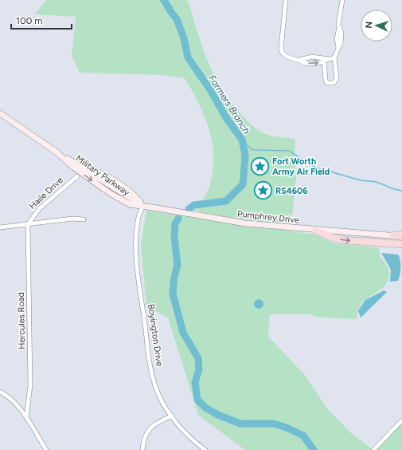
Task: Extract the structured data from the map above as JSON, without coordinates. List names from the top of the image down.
{
  "streets": {
    "street": [
      "Military Parkway",
      "Haile Drive",
      "Pumphrey Drive",
      "Hercules Road",
      "Boyington Drive"
    ]
  },
  "crossings": [
    ["Military Parkway", "Pumphrey Drive"],
    ["Military Parkway", "Boyington Drive"],
    ["Haile Drive", "Hercules Road"],
    ["Pumphrey Drive", "Boyington Drive"]
  ],
  "water": ["Farmers Branch"],
  "places": {
    "place": ["Fort Worth Army Air Field", "RS4606"]
  },
  "scale_bar": "100 m",
  "north": "left"
}
